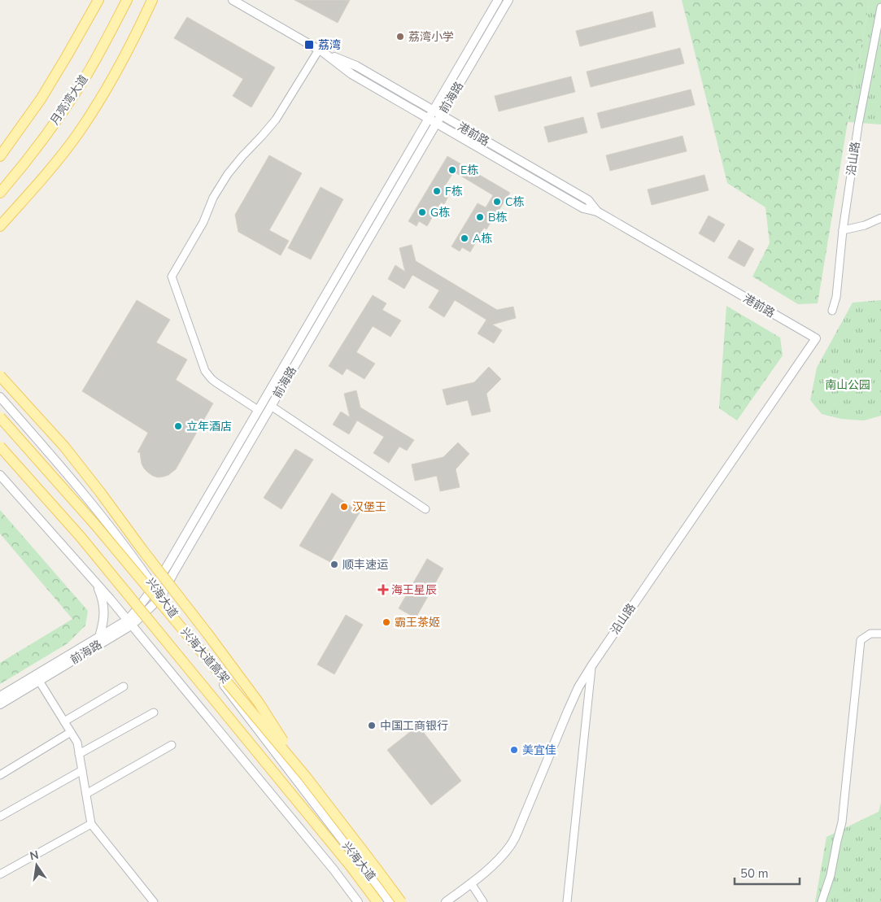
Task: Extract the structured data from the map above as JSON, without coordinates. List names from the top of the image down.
{
  "streets": {
    "main road": ["月亮湾大道", "兴海大道高架"],
    "street": [
      "前海路",
      "港前路",
      "沿山路",
      "兴海大道"
    ]
  },
  "crossings": [
    ["前海路", "港前路"],
    ["前海路", "兴海大道"],
    ["港前路", "沿山路"]
  ],
  "parks": ["南山公园"],
  "places": {
    "other": [
      "荔湾小学",
      "E栋",
      "F栋",
      "C栋",
      "G栋",
      "B栋",
      "A栋",
      "立年酒店",
      "汉堡王",
      "顺丰速运",
      "霸王茶姬",
      "中国工商银行",
      "美宜佳"
    ],
    "transit": ["荔湾"],
    "health": ["海王星辰"]
  },
  "scale_bar": "50 m",
  "north": "top"
}
